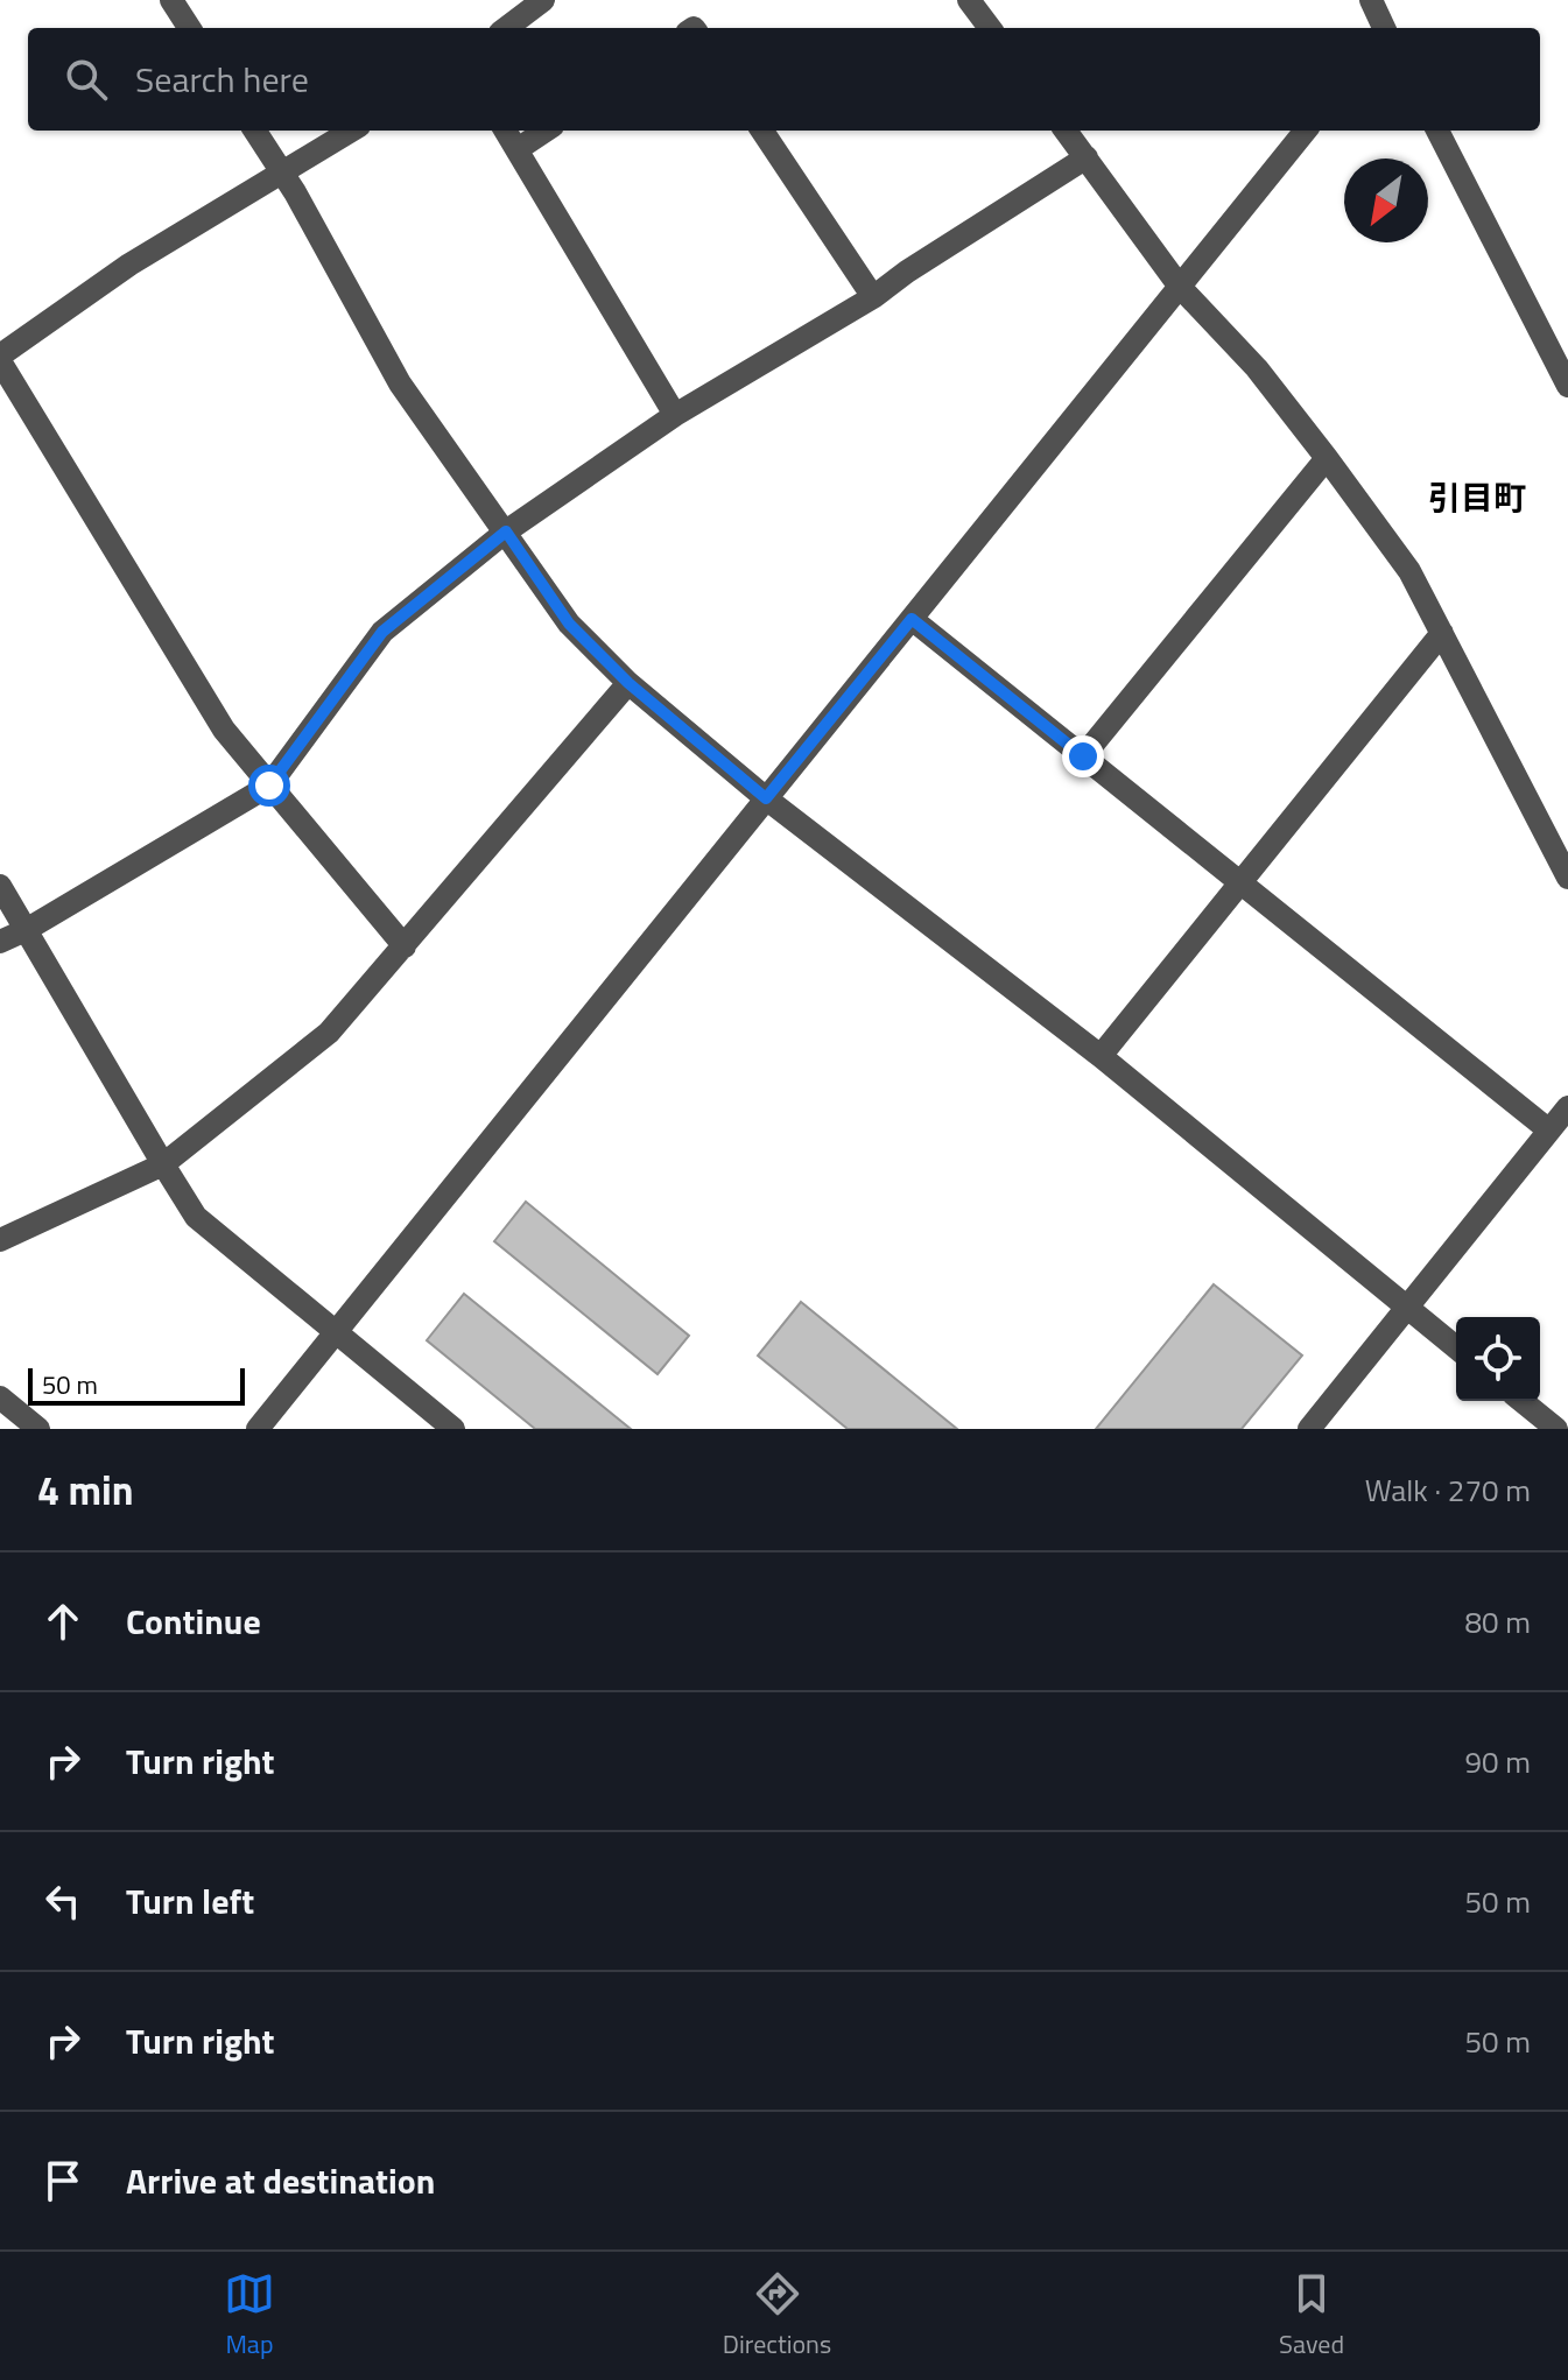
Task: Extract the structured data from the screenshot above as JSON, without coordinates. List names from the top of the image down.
{
  "districts": ["引目町"],
  "scale_bar": "50 m",
  "north": "bottom left",
  "page": {
    "search": "Search here",
    "scale": "50 m",
    "heading": ["4 min", "Walk · 270 m"],
    "list": [
      ["Continue", "80 m"],
      ["Turn right", "90 m"],
      ["Turn left", "50 m"],
      ["Turn right", "50 m"],
      "Arrive at destination"
    ],
    "nav": ["Map", "Directions", "Saved"]
  }
}
